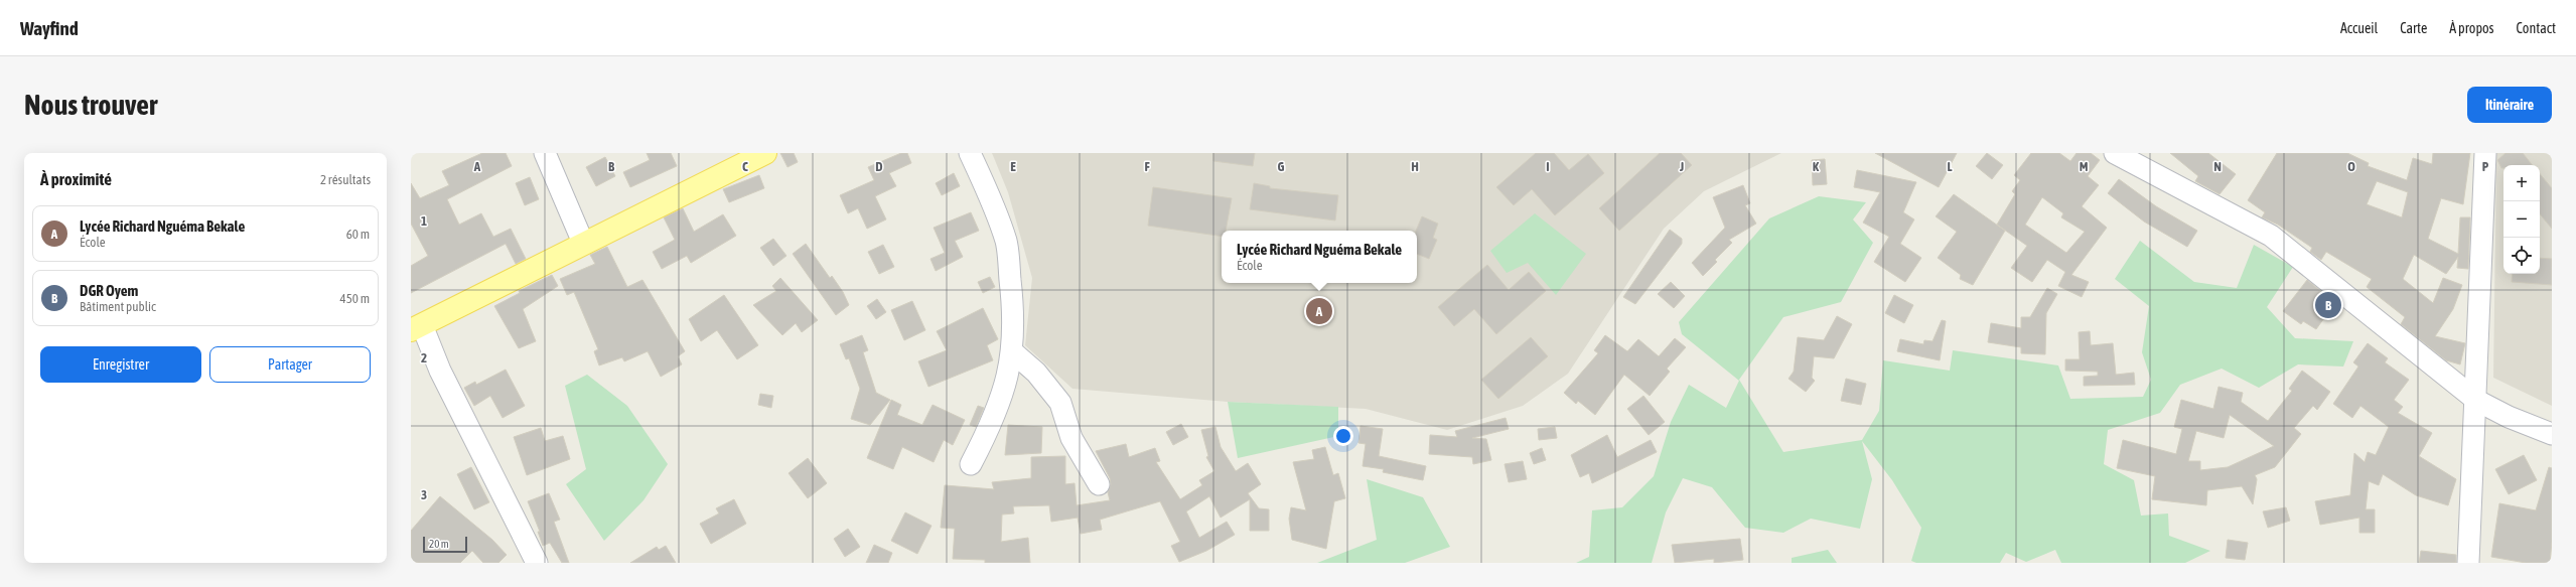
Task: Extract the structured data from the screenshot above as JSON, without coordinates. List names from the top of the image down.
{
  "scale_bar": "20 m",
  "page": {
    "header": "Wayfind",
    "nav": [
      "Accueil",
      "Carte",
      "À propos",
      "Contact"
    ],
    "buttons": [
      "Itinéraire",
      ["Enregistrer", "Partager"]
    ],
    "title": "Nous trouver",
    "heading": ["À proximité", "2 résultats"],
    "map_buttons": ["+", "−"],
    "list": [
      {
        "mark": "A",
        "name": "Lycée Richard Nguéma Bekale",
        "note": "École",
        "value": "60 m"
      },
      {
        "mark": "B",
        "name": "DGR Oyem",
        "note": "Bâtiment public",
        "value": "450 m"
      }
    ],
    "popup": ["Lycée Richard Nguéma Bekale", "École"],
    "pins": ["B", "A"],
    "scale": "20 m"
  },
  "grid": {
    "columns": [
      "A",
      "B",
      "C",
      "D",
      "E",
      "F",
      "G",
      "H",
      "I",
      "J",
      "K",
      "L",
      "M",
      "N",
      "O",
      "P"
    ],
    "rows": ["1", "2", "3"]
  }
}
